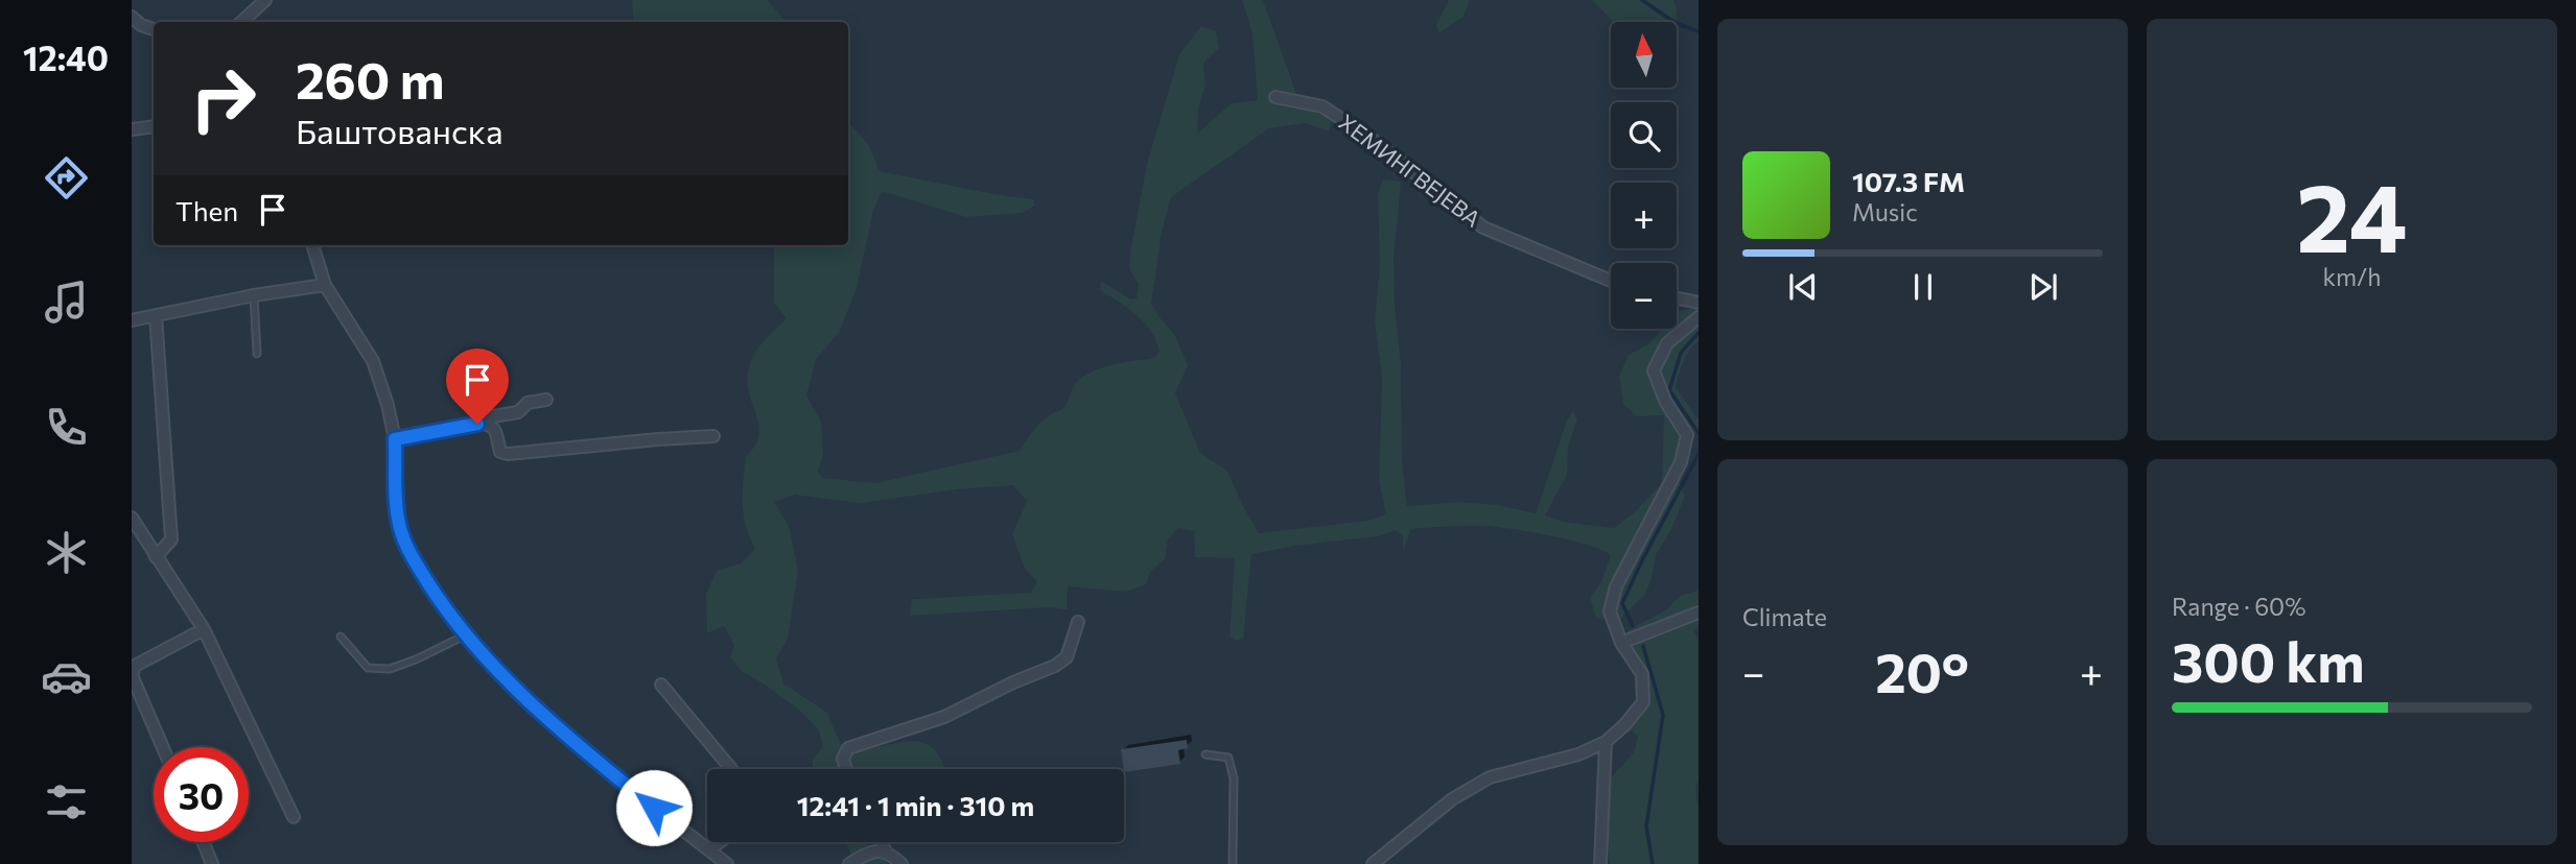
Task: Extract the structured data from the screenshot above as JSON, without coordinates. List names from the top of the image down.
{
  "streets": {
    "street": ["ХЕМИНГВЕЈЕВА"]
  },
  "north": "top",
  "page": {
    "tabs": "12:40",
    "tile": [
      ["24", "km/h"],
      "Climate",
      ["Range · 60%", "300 km"]
    ],
    "map_buttons": ["+", "−"],
    "turn": ["260 m", "Баштованска"],
    "song": ["107.3 FM", "Music"],
    "then": "Then",
    "heat": ["−", "20°", "+"],
    "limit": "30",
    "trip": "12:41 · 1 min · 310 m"
  }
}
